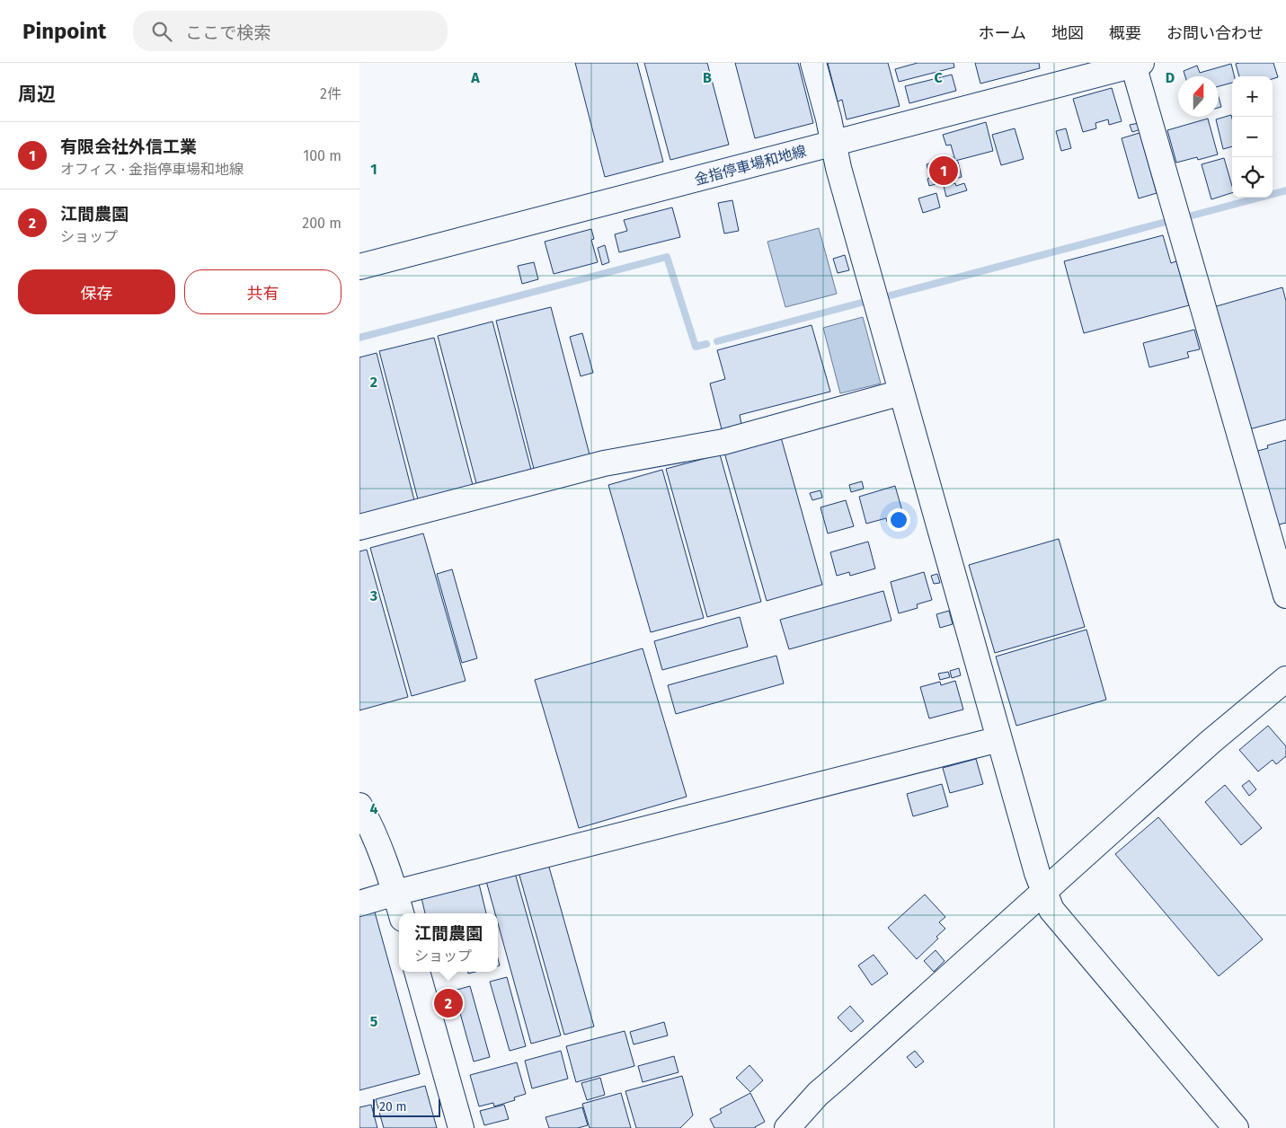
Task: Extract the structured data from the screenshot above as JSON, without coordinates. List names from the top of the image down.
{
  "streets": {
    "street": ["金指停車場和地線"]
  },
  "scale_bar": "20 m",
  "north": "top",
  "page": {
    "header": "Pinpoint",
    "search": "ここで検索",
    "nav": [
      "ホーム",
      "地図",
      "概要",
      "お問い合わせ"
    ],
    "heading": ["周辺", "2件"],
    "map_buttons": ["+", "−"],
    "list": [
      {
        "mark": "1",
        "name": "有限会社外信工業",
        "note": "オフィス · 金指停車場和地線",
        "value": "100 m"
      },
      {
        "mark": "2",
        "name": "江間農園",
        "note": "ショップ",
        "value": "200 m"
      }
    ],
    "pins": ["1", "2"],
    "buttons": ["保存", "共有"],
    "popup": ["江間農園", "ショップ"],
    "scale": "20 m"
  },
  "grid": {
    "columns": [
      "A",
      "B",
      "C",
      "D"
    ],
    "rows": [
      "1",
      "2",
      "3",
      "4",
      "5"
    ]
  }
}
